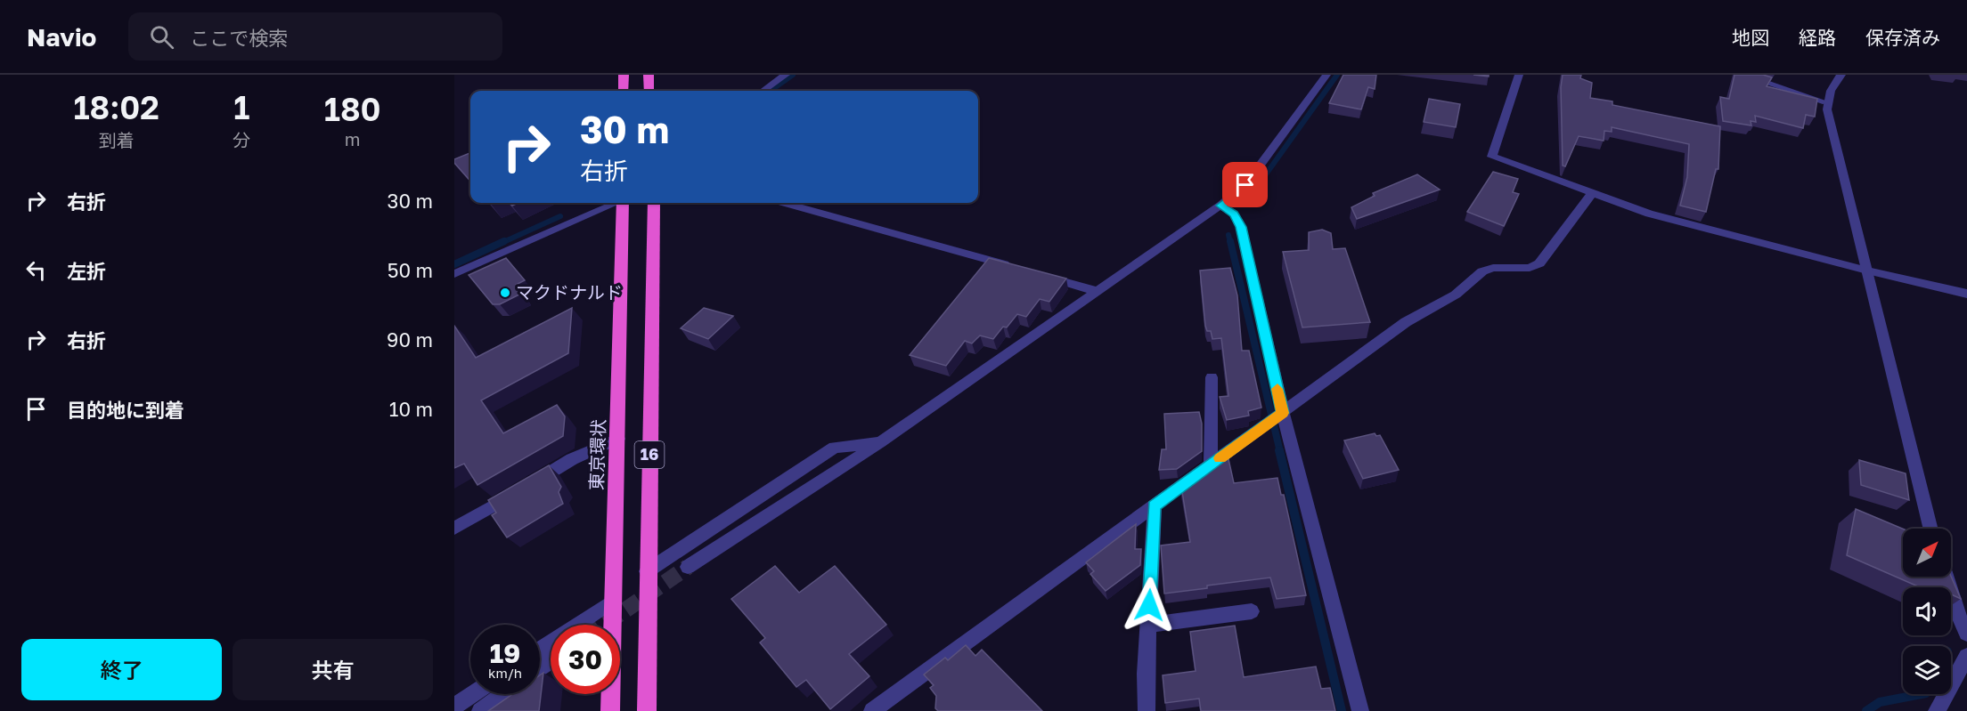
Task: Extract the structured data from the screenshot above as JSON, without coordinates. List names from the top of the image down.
{
  "streets": {
    "highway": ["東京環状", "16"]
  },
  "places": ["マクドナルド"],
  "north": "top right",
  "page": {
    "header": "Navio",
    "search": "ここで検索",
    "nav": ["地図", "経路", "保存済み"],
    "eta": [
      "18:02",
      "到着",
      "1",
      "分",
      "180",
      "m"
    ],
    "turn": ["30 m", "右折"],
    "list": [
      {
        "name": "右折",
        "value": "30 m"
      },
      {
        "name": "左折",
        "value": "50 m"
      },
      {
        "name": "右折",
        "value": "90 m"
      },
      {
        "name": "目的地に到着",
        "value": "10 m"
      }
    ],
    "speed": "19 km/h",
    "limit": "30",
    "buttons": ["終了", "共有"]
  }
}
